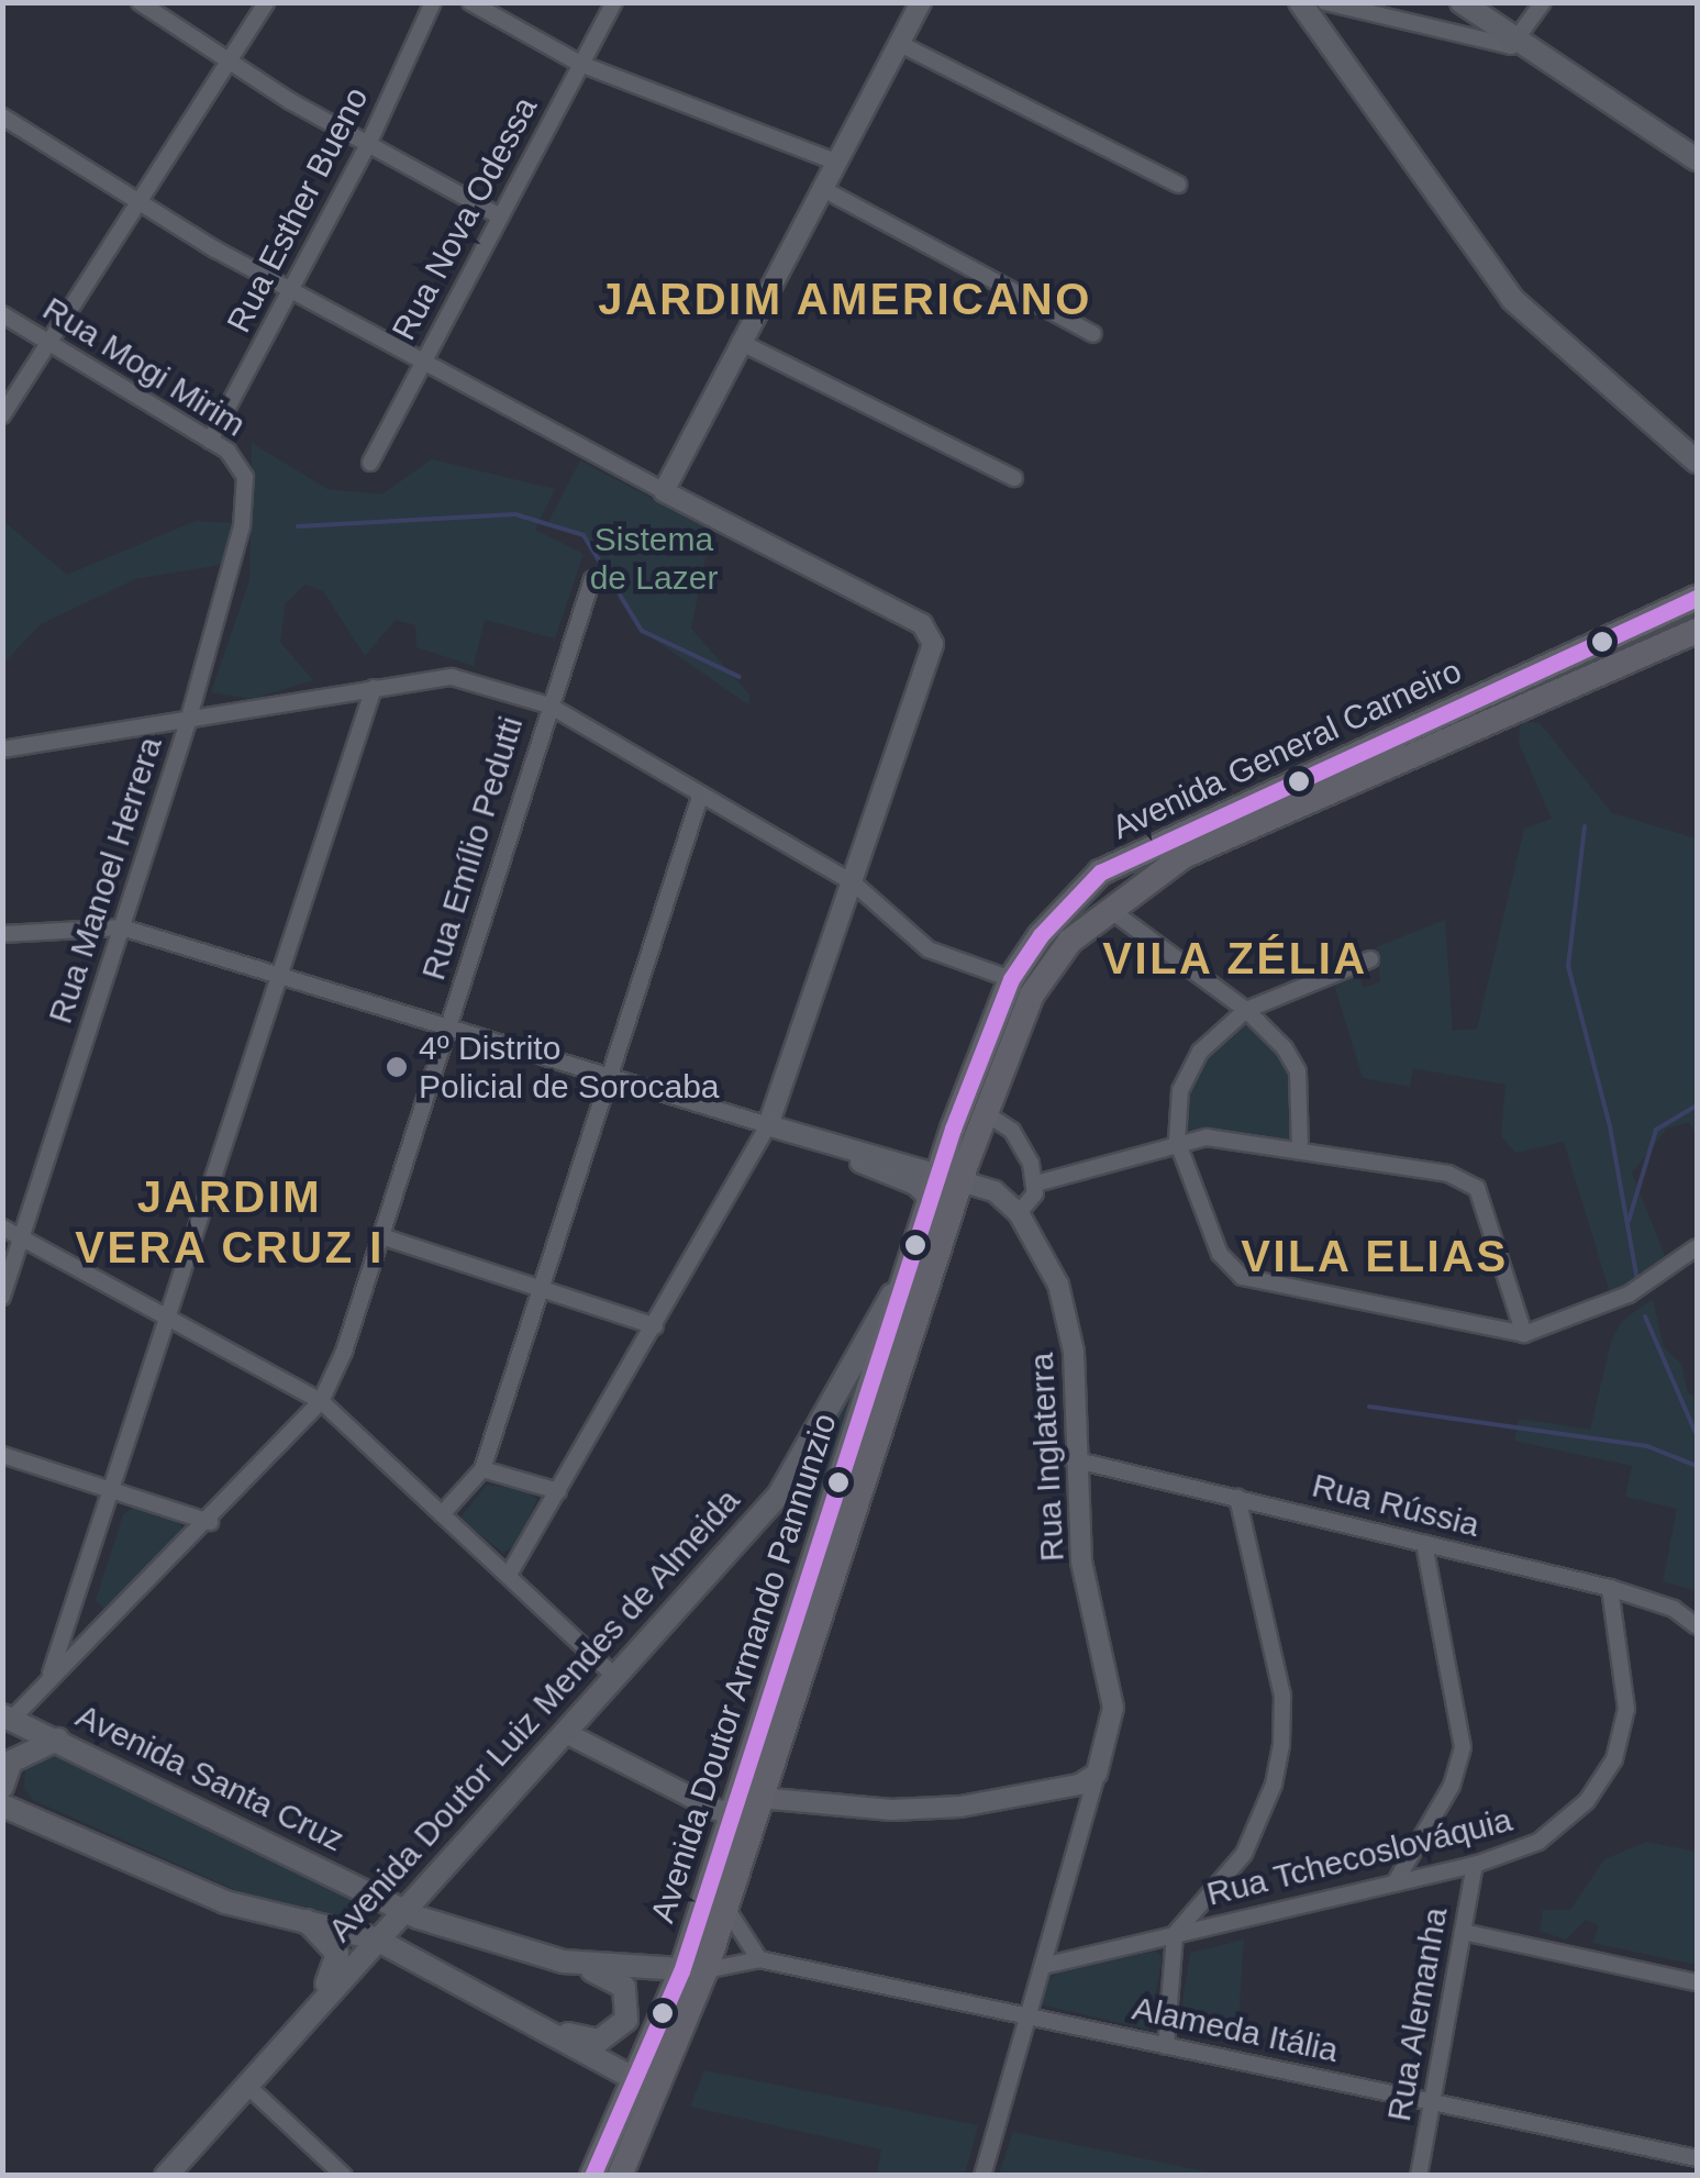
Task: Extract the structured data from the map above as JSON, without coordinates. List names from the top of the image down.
{
  "streets": {
    "main road": [
      "Avenida General Carneiro",
      "Avenida Doutor Armando Pannunzio",
      "Avenida Doutor Luiz Mendes de Almeida",
      "Avenida Santa Cruz"
    ],
    "street": [
      "Rua Esther Bueno",
      "Rua Nova Odessa",
      "Rua Mogi Mirim",
      "Rua Emílio Pedutti",
      "Rua Manoel Herrera",
      "Rua Inglaterra",
      "Rua Rússia",
      "Rua Tchecoslováquia",
      "Rua Alemanha",
      "Alameda Itália"
    ]
  },
  "crossings": [
    ["Rua Esther Bueno", "Rua Mogi Mirim"],
    ["Rua Mogi Mirim", "Rua Manoel Herrera"],
    ["Avenida General Carneiro", "Rua Inglaterra"],
    ["Avenida General Carneiro", "Avenida Doutor Armando Pannunzio"],
    ["Rua Emílio Pedutti", "Avenida Santa Cruz"],
    ["Rua Inglaterra", "Rua Rússia"],
    ["Rua Inglaterra", "Avenida Doutor Armando Pannunzio"],
    ["Rua Inglaterra", "Rua Tchecoslováquia"],
    ["Rua Inglaterra", "Alameda Itália"],
    ["Rua Rússia", "Rua Tchecoslováquia"],
    ["Avenida Doutor Armando Pannunzio", "Avenida Doutor Luiz Mendes de Almeida"],
    ["Avenida Doutor Armando Pannunzio", "Avenida Santa Cruz"],
    ["Avenida Doutor Armando Pannunzio", "Alameda Itália"],
    ["Avenida Doutor Luiz Mendes de Almeida", "Avenida Santa Cruz"],
    ["Avenida Santa Cruz", "Alameda Itália"],
    ["Rua Tchecoslováquia", "Rua Alemanha"],
    ["Rua Alemanha", "Alameda Itália"]
  ],
  "districts": [
    "JARDIM AMERICANO",
    "VILA ZÉLIA",
    "JARDIM VERA CRUZ I",
    "VILA ELIAS"
  ],
  "parks": ["Sistema de Lazer"],
  "places": ["4º Distrito Policial de Sorocaba"]
}
